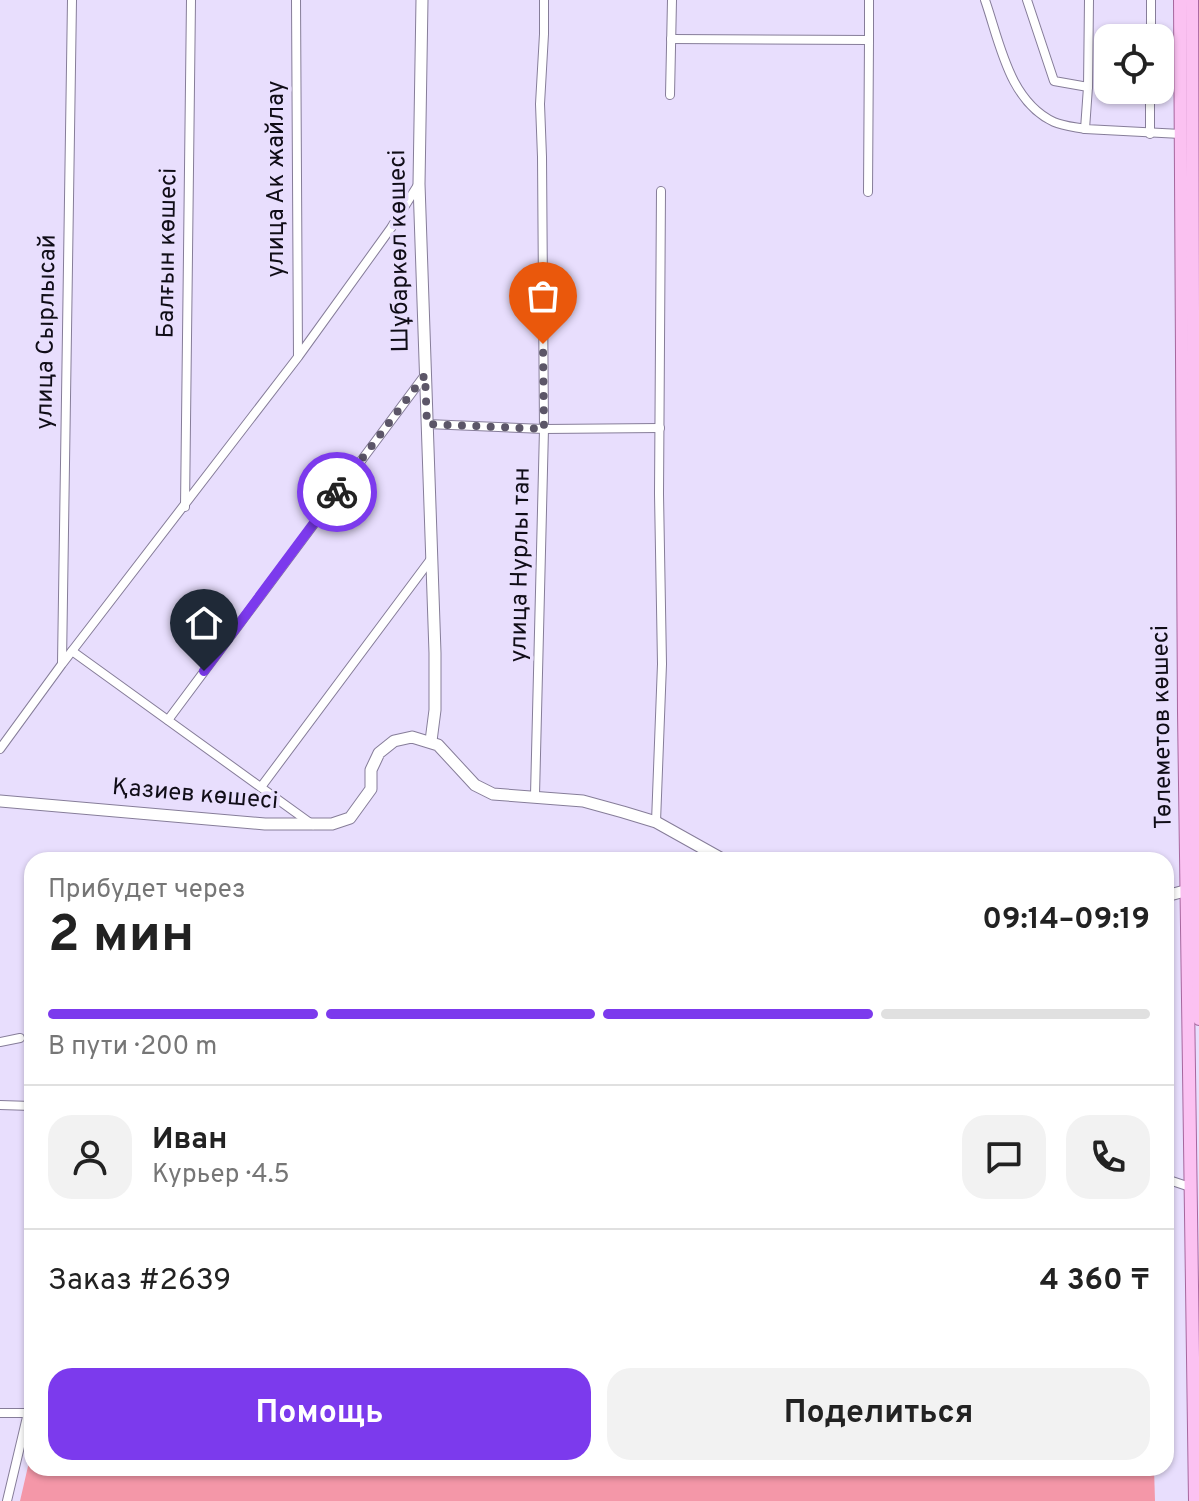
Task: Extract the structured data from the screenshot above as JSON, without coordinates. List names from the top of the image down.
{
  "streets": {
    "main road": ["Төлеметов көшесі"],
    "street": [
      "улица Ак жайлау",
      "Шұбаркөл көшесі",
      "Балғын көшесі",
      "улица Сырлысай",
      "улица Нурлы тан",
      "Қазиев көшесі"
    ]
  },
  "crossings": [
    ["Шұбаркөл көшесі", "Қазиев көшесі"]
  ],
  "page": {
    "heading": ["2 мин", "Прибудет через", "09:14–09:19"],
    "panel": [
      "Иван",
      "Курьер · 4.5",
      "Заказ #2639",
      "4 360 ₸"
    ],
    "bar": "В пути · 200 m",
    "buttons": ["Помощь", "Поделиться"]
  }
}
